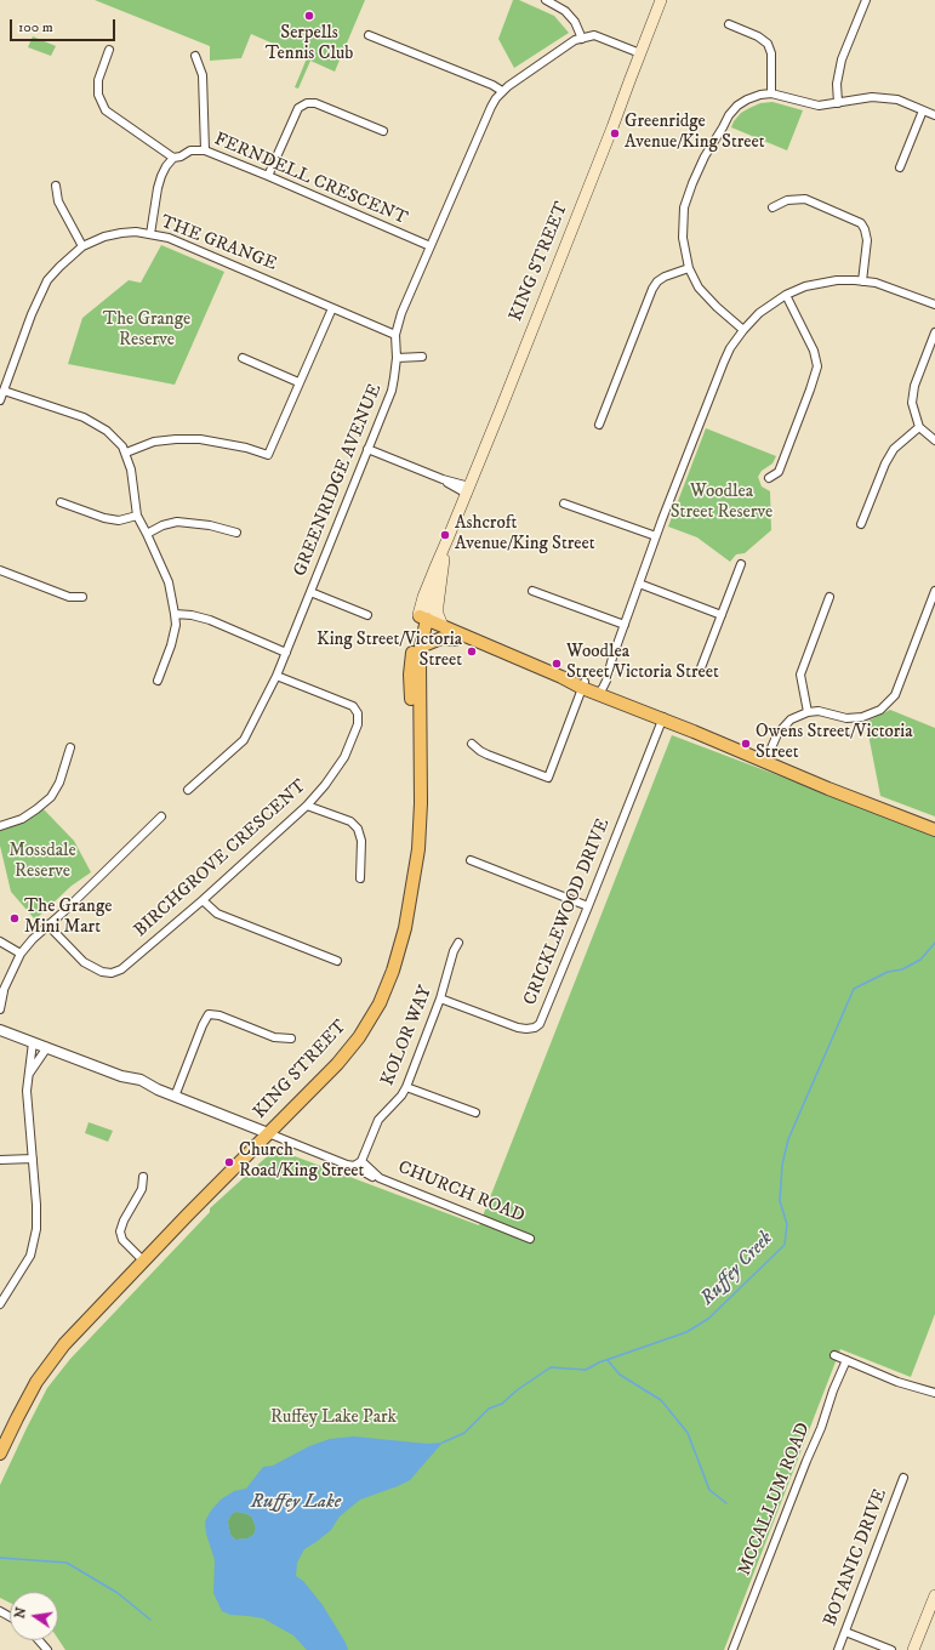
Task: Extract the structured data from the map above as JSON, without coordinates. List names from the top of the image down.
{
  "streets": {
    "main road": ["KING STREET"],
    "street": [
      "FERNDELL CRESCENT",
      "THE GRANGE",
      "GREENRIDGE AVENUE",
      "BIRCHGROVE CRESCENT",
      "CRICKLEWOOD DRIVE",
      "KOLOR WAY",
      "CHURCH ROAD",
      "MCCALLUM ROAD",
      "BOTANIC DRIVE"
    ]
  },
  "crossings": [
    ["FERNDELL CRESCENT", "GREENRIDGE AVENUE"],
    ["THE GRANGE", "GREENRIDGE AVENUE"],
    ["KING STREET", "GREENRIDGE AVENUE"],
    ["KING STREET", "CHURCH ROAD"],
    ["GREENRIDGE AVENUE", "BIRCHGROVE CRESCENT"],
    ["CRICKLEWOOD DRIVE", "KOLOR WAY"],
    ["KOLOR WAY", "CHURCH ROAD"]
  ],
  "water": ["Ruffey Creek", "Ruffey Lake"],
  "parks": [
    "The Grange Reserve",
    "Woodlea Street Reserve",
    "Mossdale Reserve",
    "Ruffey Lake Park"
  ],
  "places": [
    "Serpells Tennis Club",
    "Greenridge Avenue/King Street",
    "Ashcroft Avenue/King Street",
    "King Street/Victoria Street",
    "Woodlea Street/Victoria Street",
    "Owens Street/Victoria Street",
    "The Grange Mini Mart",
    "Church Road/King Street"
  ],
  "scale_bar": "100 m",
  "north": "left"
}
